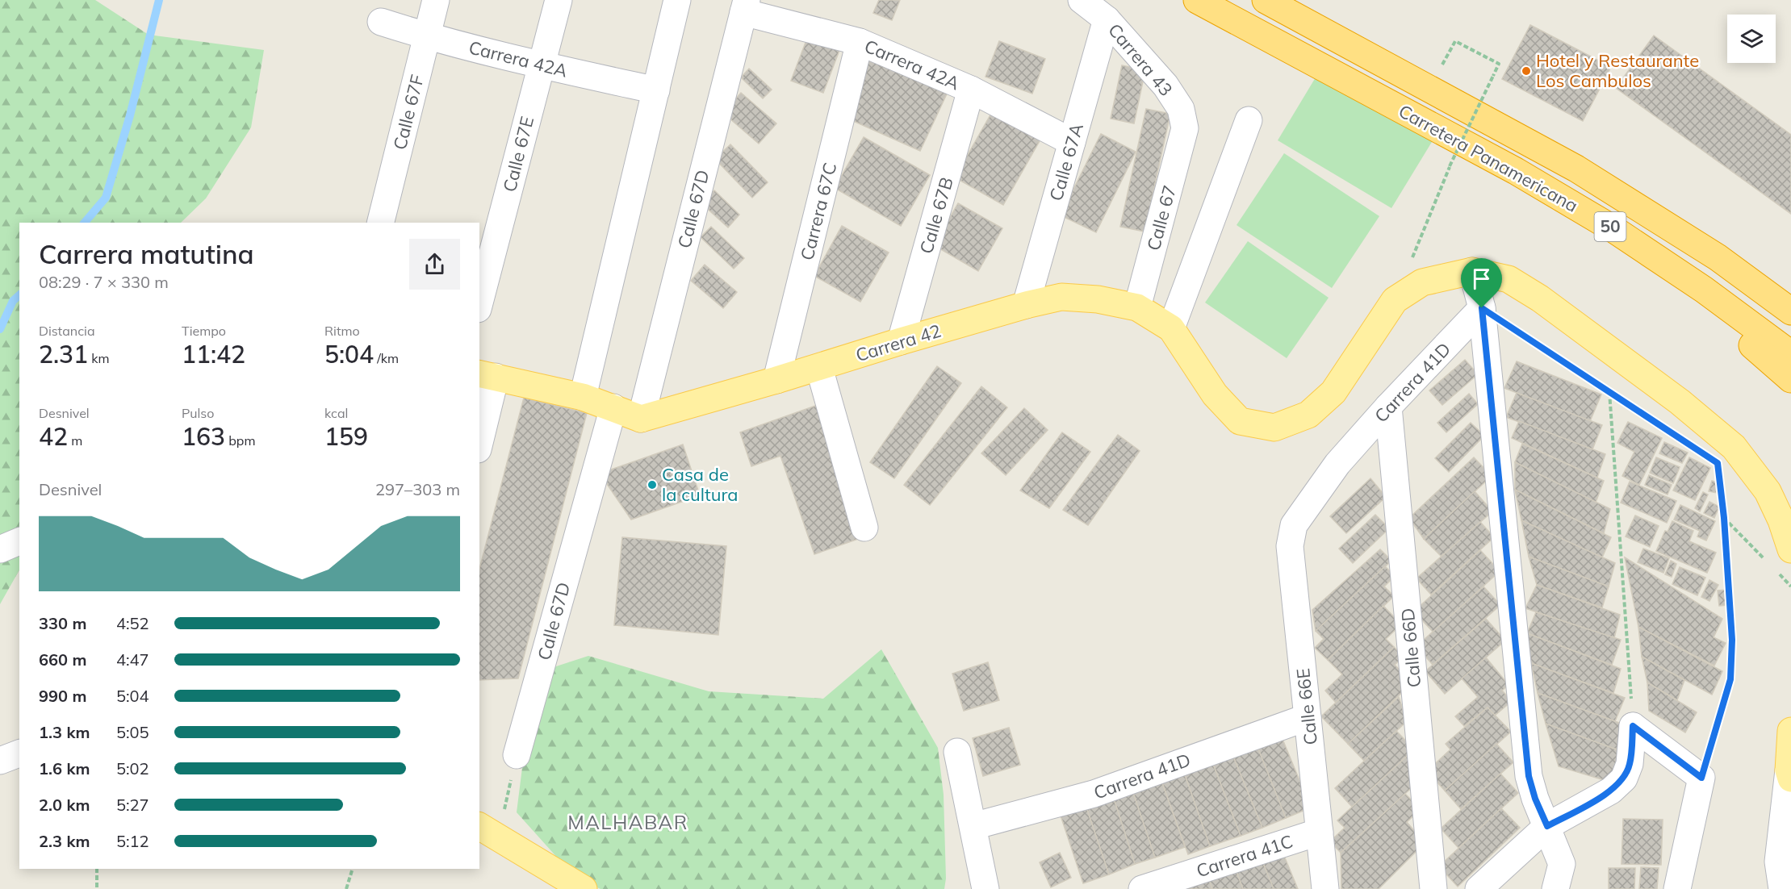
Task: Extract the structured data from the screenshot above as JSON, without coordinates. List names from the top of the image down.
{
  "streets": {
    "highway": ["Carretera Panamericana", "50"],
    "main road": ["Carrera 42"],
    "street": [
      "Carrera 42A",
      "Carrera 43",
      "Calle 67F",
      "Calle 67E",
      "Calle 67A",
      "Calle 67D",
      "Carrera 67C",
      "Calle 67B",
      "Calle 67",
      "Carrera 41D",
      "Calle 66D",
      "Calle 66E",
      "Carrera 41C"
    ]
  },
  "crossings": [
    ["Carrera 42A", "Calle 67F"],
    ["Carrera 42A", "Calle 67E"],
    ["Carrera 42A", "Calle 67A"],
    ["Carrera 42A", "Calle 67D"],
    ["Carrera 42A", "Carrera 67C"],
    ["Carrera 42A", "Calle 67B"],
    ["Carrera 43", "Calle 67A"],
    ["Carrera 43", "Calle 67"],
    ["Calle 67A", "Carrera 42"],
    ["Calle 67D", "Carrera 42"],
    ["Carrera 67C", "Carrera 42"],
    ["Calle 67B", "Carrera 42"],
    ["Calle 67", "Carrera 42"],
    ["Carrera 41D", "Calle 66D"],
    ["Carrera 41D", "Calle 66E"],
    ["Calle 66E", "Carrera 41C"]
  ],
  "districts": ["MALHABAR"],
  "places": ["Hotel y Restaurante Los Cambulos", "Casa de la cultura"],
  "page": {
    "heading": ["Carrera matutina", "08:29 · 7 × 330 m"],
    "stats": [
      ["Distancia", "2.31 km"],
      ["Tiempo", "11:42"],
      ["Ritmo", "5:04 /km"],
      ["Desnivel", "42 m"],
      ["Pulso", "163 bpm"],
      ["kcal", "159"]
    ],
    "chart": ["Desnivel", "297–303 m"],
    "list": [
      {
        "name": "330 m",
        "note": "4:52"
      },
      {
        "name": "660 m",
        "note": "4:47"
      },
      {
        "name": "990 m",
        "note": "5:04"
      },
      {
        "name": "1.3 km",
        "note": "5:05"
      },
      {
        "name": "1.6 km",
        "note": "5:02"
      },
      {
        "name": "2.0 km",
        "note": "5:27"
      },
      {
        "name": "2.3 km",
        "note": "5:12"
      }
    ]
  }
}
